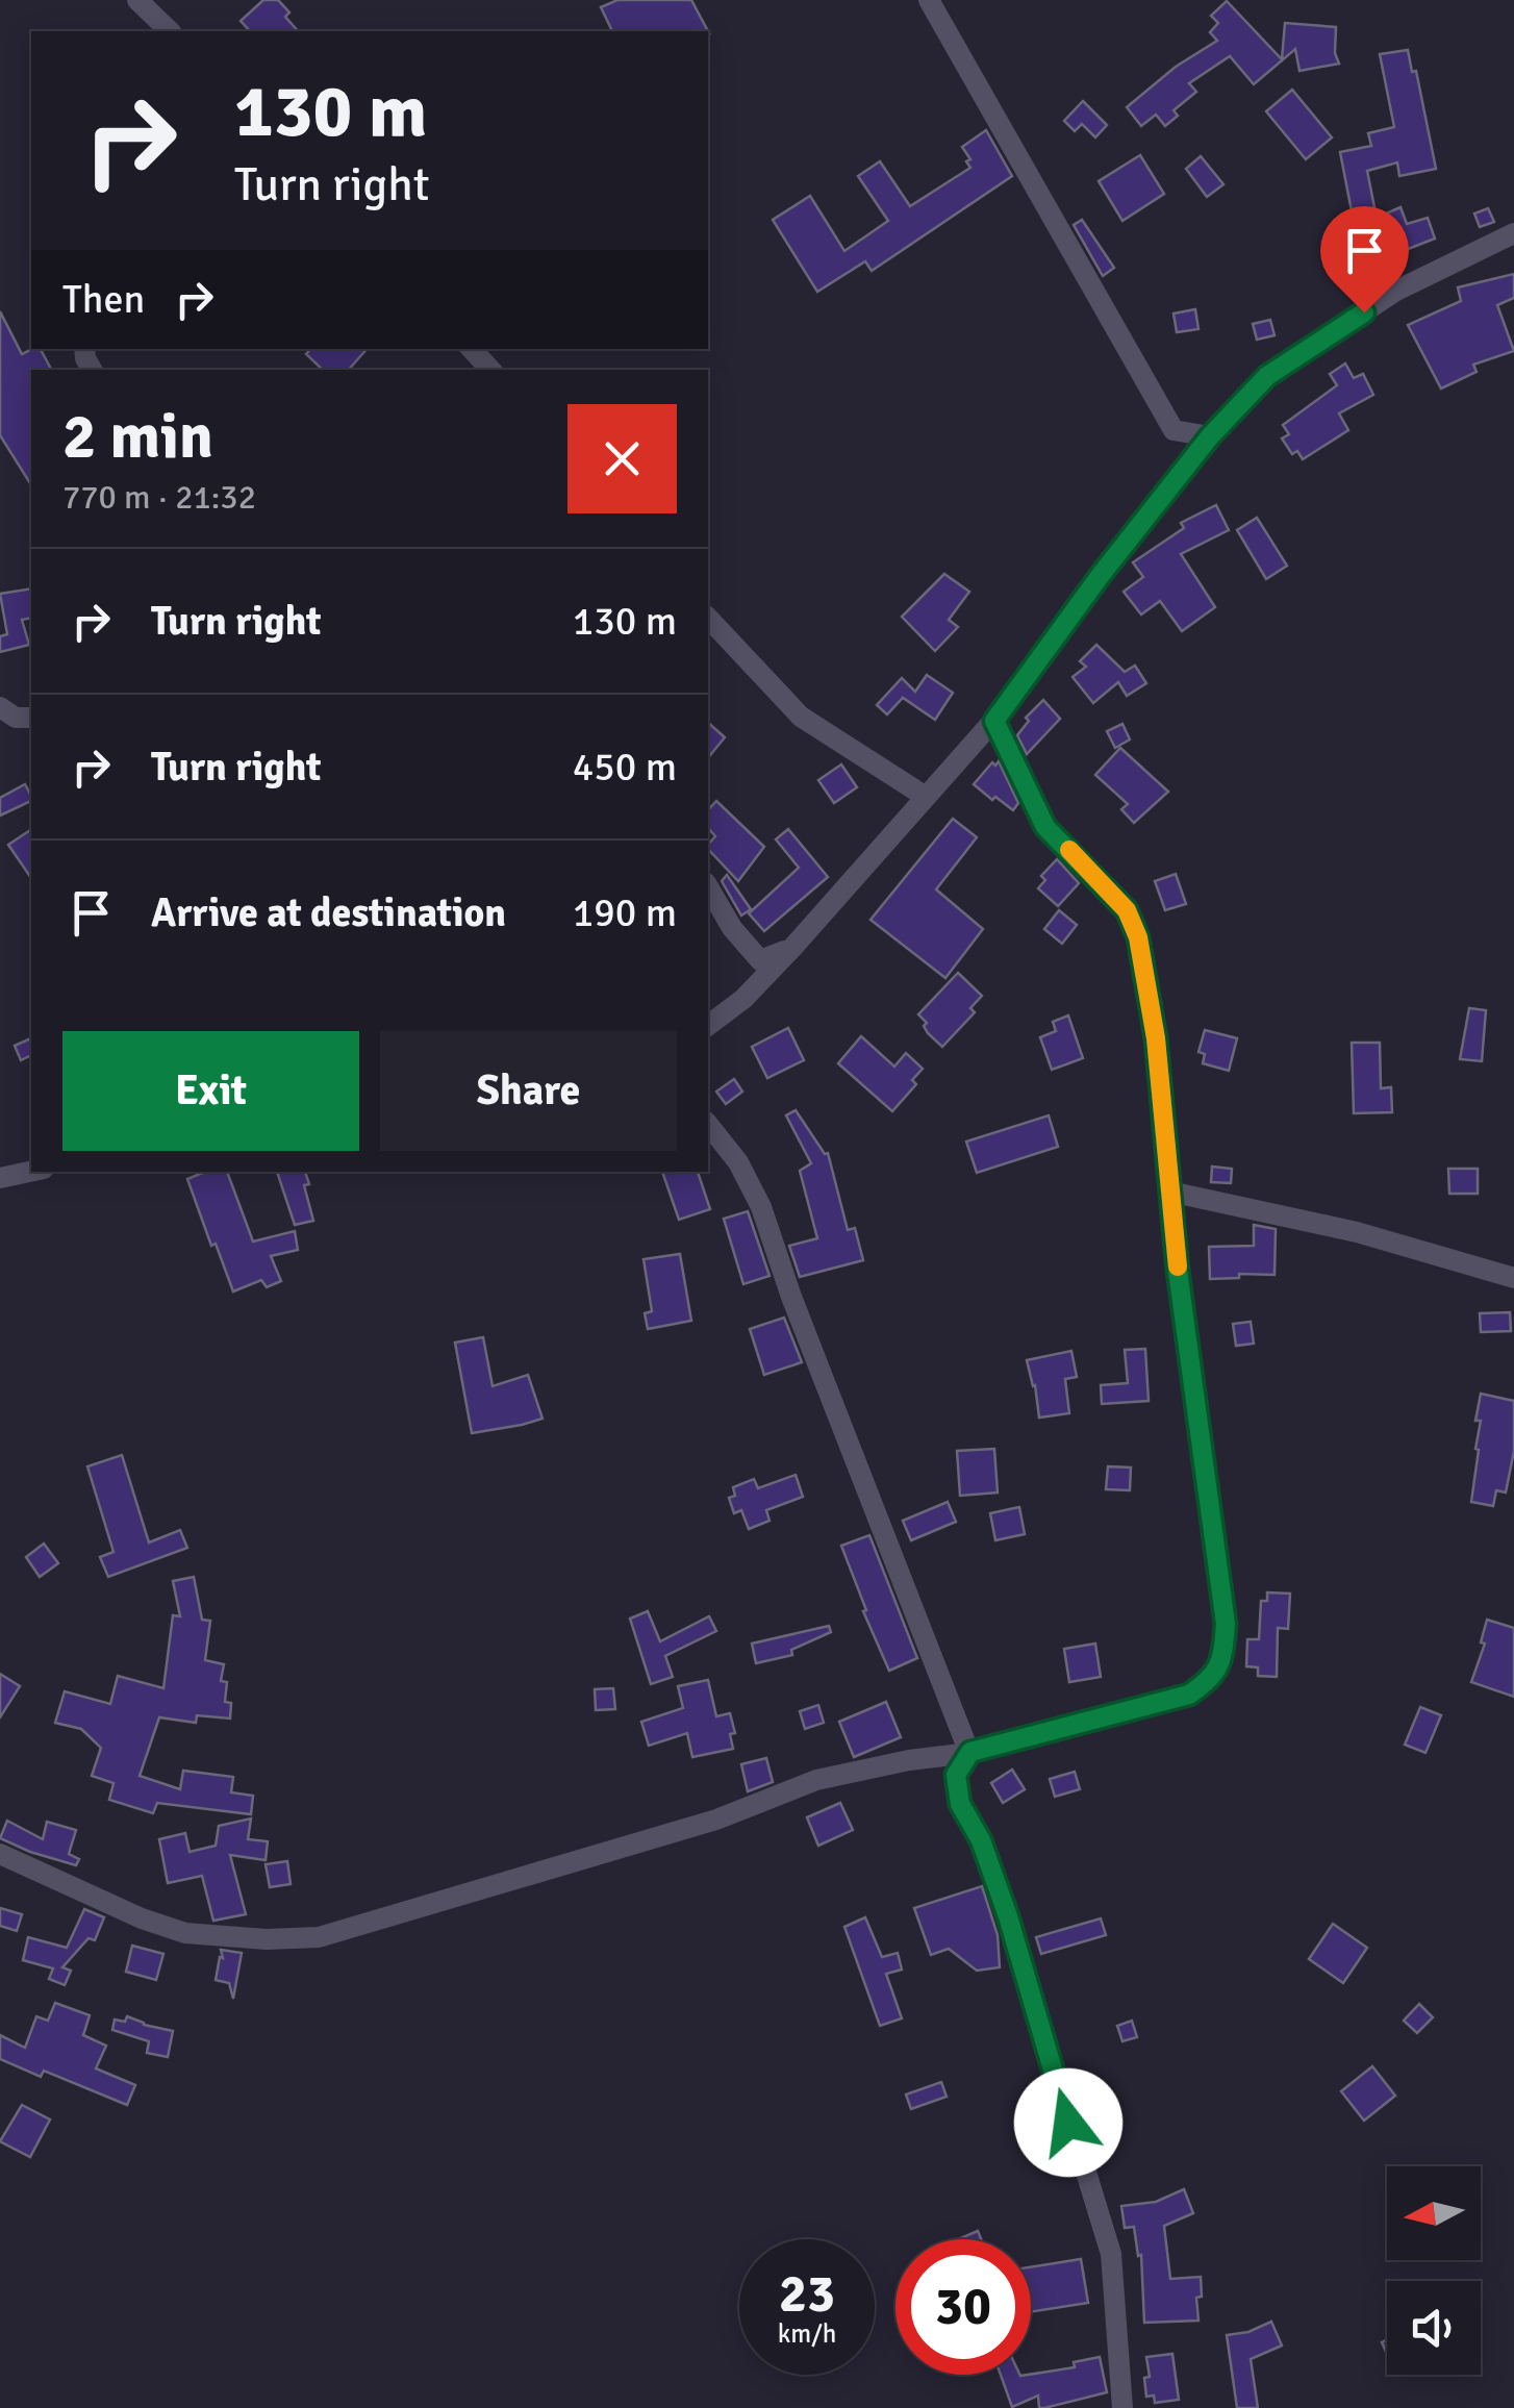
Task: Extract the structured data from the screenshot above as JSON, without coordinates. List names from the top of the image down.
{
  "north": "left",
  "page": {
    "turn": ["130 m", "Turn right"],
    "then": "Then",
    "heading": ["2 min", "770 m · 21:32"],
    "list": [
      {
        "name": "Turn right",
        "value": "130 m"
      },
      {
        "name": "Turn right",
        "value": "450 m"
      },
      {
        "name": "Arrive at destination",
        "value": "190 m"
      }
    ],
    "buttons": ["Exit", "Share"],
    "speed": "23 km/h",
    "limit": "30"
  }
}
